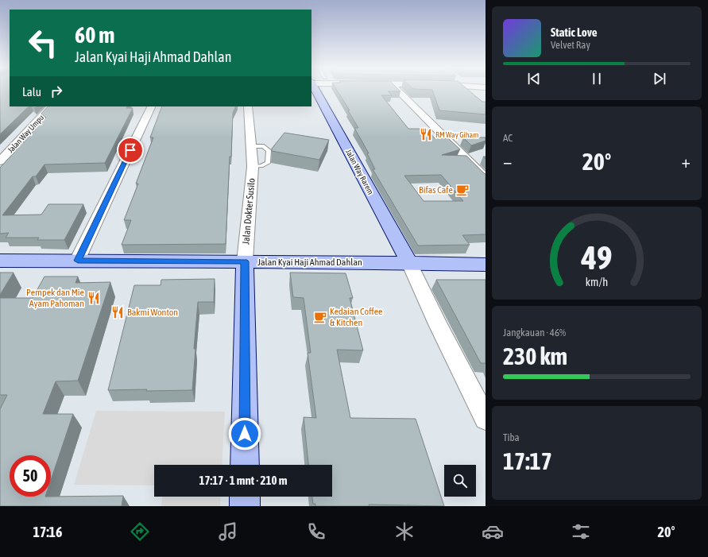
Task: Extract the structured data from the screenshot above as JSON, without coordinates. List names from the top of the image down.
{
  "streets": {
    "main road": ["Jalan Way Rarem", "Jalan Dokter Susilo", "Jalan Kyai Haji Ahmad Dahlan"],
    "street": ["Jalan Way Umpu"]
  },
  "crossings": [
    ["Jalan Way Rarem", "Jalan Kyai Haji Ahmad Dahlan"],
    ["Jalan Dokter Susilo", "Jalan Kyai Haji Ahmad Dahlan"]
  ],
  "places": {
    "restaurant": ["RM Way Giham", "Pempek dan Mie Ayam Pahoman", "Bakmi Wonton"],
    "cafe": ["Bifas Cafe", "Kedaian Coffee & Kitchen"]
  },
  "page": {
    "turn": ["60 m", "Jalan Kyai Haji Ahmad Dahlan"],
    "song": ["Static Love", "Velvet Ray"],
    "then": "Lalu",
    "tile": [
      "AC",
      ["Jangkauan · 46%", "230 km"],
      ["Tiba", "17:17"]
    ],
    "heat": ["−", "20°", "+"],
    "limit": "50",
    "trip": "17:17 · 1 mnt · 210 m",
    "tabs": ["17:16", "20°"],
    "gauge": ["49", "km/h"]
  }
}
